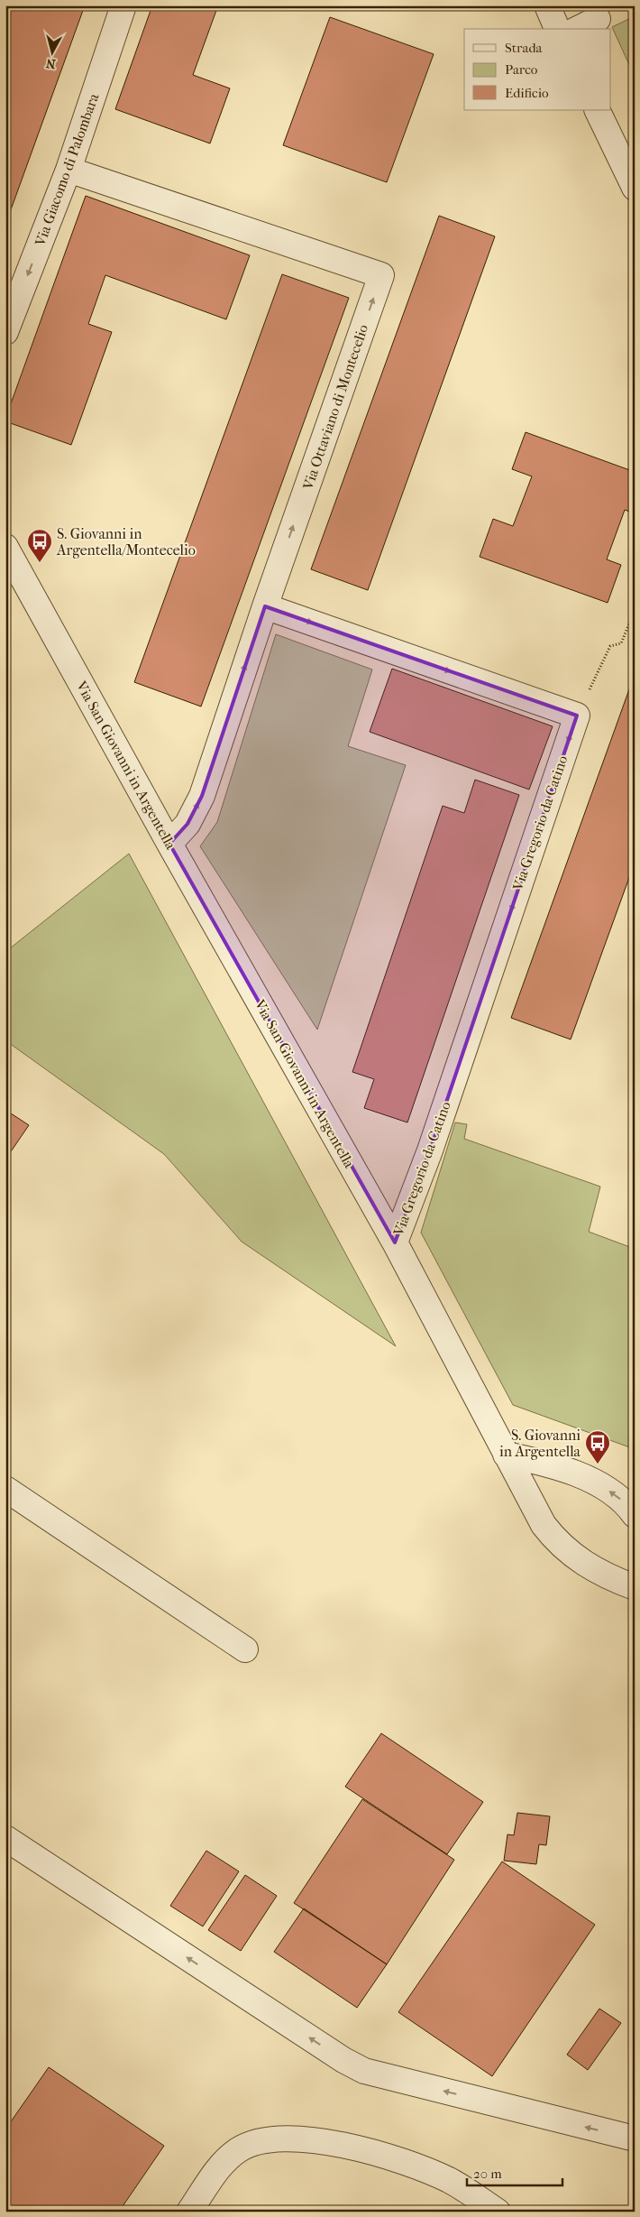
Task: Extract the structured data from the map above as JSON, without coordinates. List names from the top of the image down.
{
  "streets": {
    "street": [
      "Via Giacomo di Palombara",
      "Via Ottaviano di Montecelio",
      "Via San Giovanni in Argentella",
      "Via Gregorio da Catino"
    ]
  },
  "crossings": [
    ["Via Giacomo di Palombara", "Via Ottaviano di Montecelio"],
    ["Via Ottaviano di Montecelio", "Via San Giovanni in Argentella"],
    ["Via San Giovanni in Argentella", "Via Gregorio da Catino"]
  ],
  "one_way": ["Via Giacomo di Palombara", "Via Gregorio da Catino"],
  "places": {
    "bus stop": ["S. Giovanni in Argentella/Montecelio", "S. Giovanni in Argentella"]
  },
  "legend": ["Strada", "Parco", "Edificio"],
  "scale_bar": "20 m",
  "north": "bottom"
}
